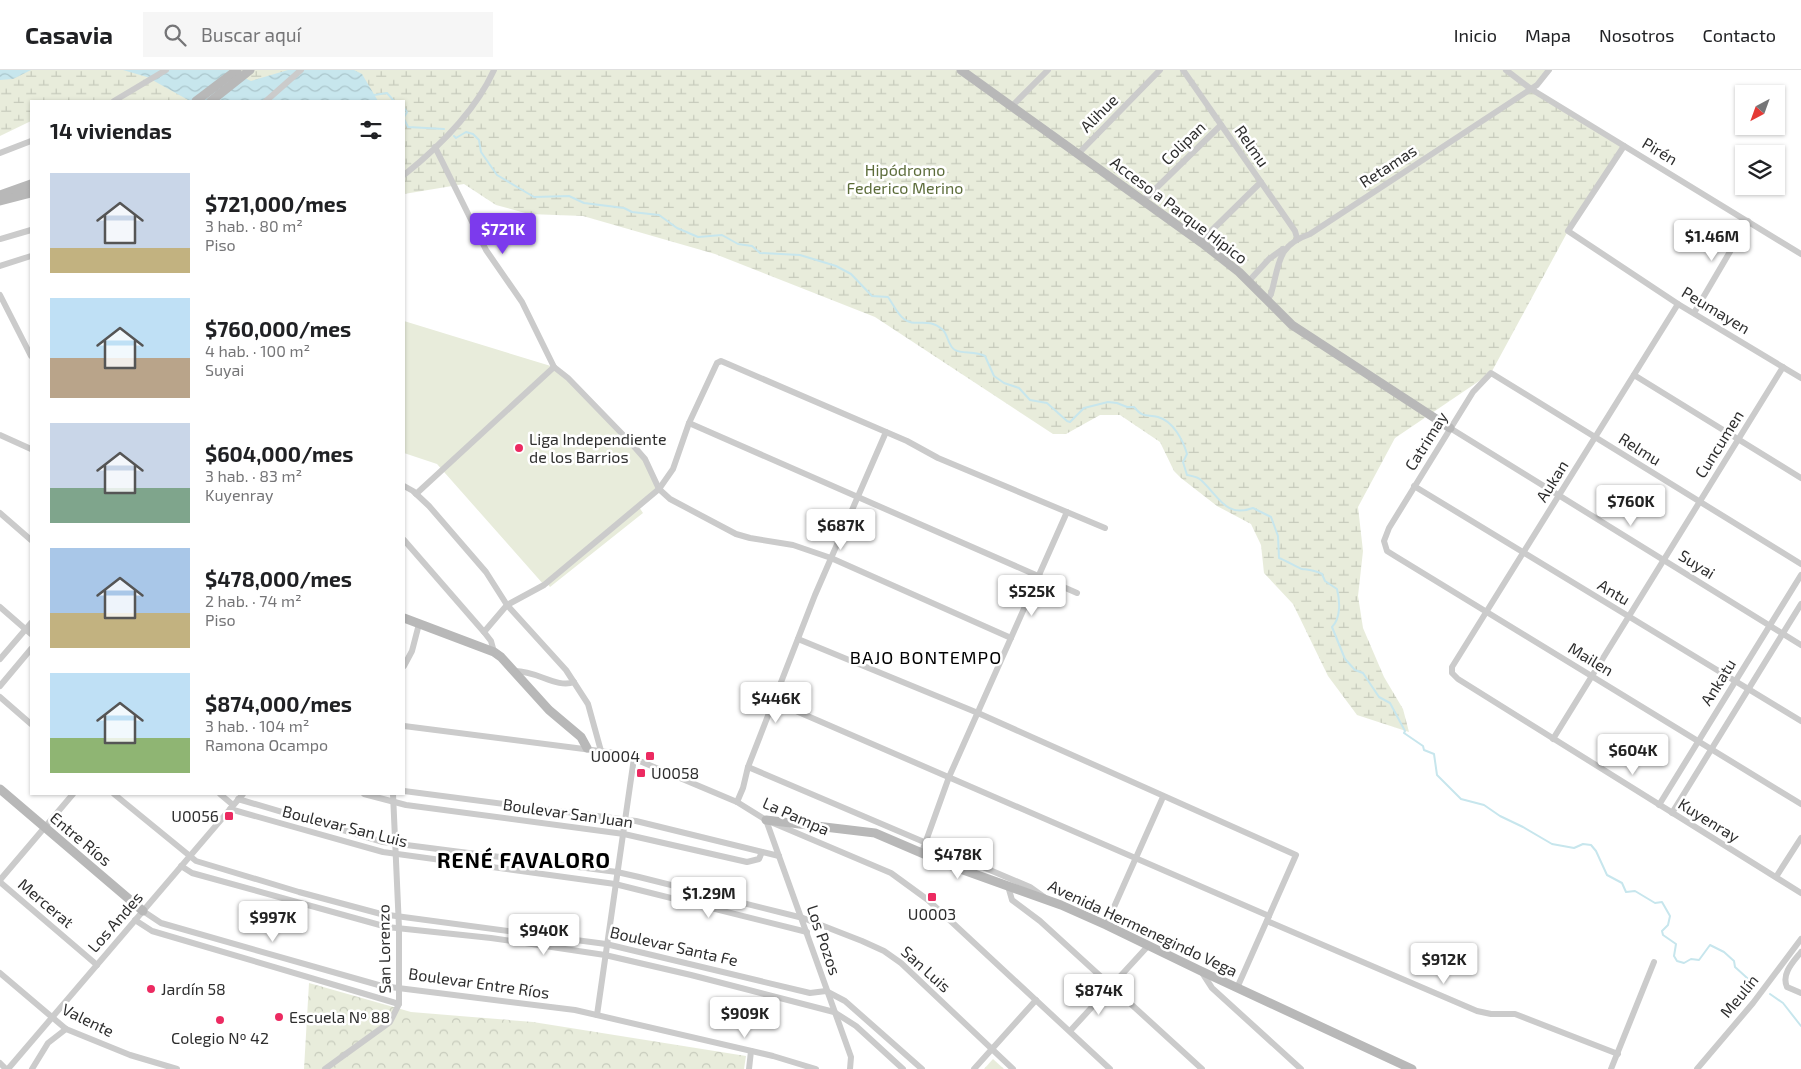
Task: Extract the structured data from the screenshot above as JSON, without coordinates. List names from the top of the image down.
{
  "streets": {
    "street": [
      "Alihue",
      "Colipan",
      "Relmu",
      "Pirén",
      "Retamas",
      "Acceso a Parque Hípico",
      "Peumayen",
      "Catrimay",
      "Cuncumen",
      "Aukan",
      "Suyai",
      "Antu",
      "Mailen",
      "Ankatu",
      "Boulevar San Juan",
      "La Pampa",
      "Kuyenray",
      "Boulevar San Luis",
      "Entre Ríos",
      "Mercerat",
      "Los Andes",
      "Avenida Hermenegindo Vega",
      "Los Pozos",
      "Boulevar Santa Fe",
      "San Lorenzo",
      "San Luis",
      "Boulevar Entre Ríos",
      "Meulín",
      "Valente"
    ]
  },
  "crossings": [
    ["Alihue", "Acceso a Parque Hípico"],
    ["Colipan", "Relmu"],
    ["Colipan", "Acceso a Parque Hípico"],
    ["Relmu", "Retamas"],
    ["Relmu", "Catrimay"],
    ["Relmu", "Cuncumen"],
    ["Relmu", "Aukan"],
    ["Pirén", "Retamas"],
    ["Pirén", "Peumayen"],
    ["Retamas", "Acceso a Parque Hípico"],
    ["Acceso a Parque Hípico", "Catrimay"],
    ["Acceso a Parque Hípico", "Suyai"],
    ["Peumayen", "Cuncumen"],
    ["Peumayen", "Aukan"],
    ["Catrimay", "Suyai"],
    ["Catrimay", "Antu"],
    ["Catrimay", "Mailen"],
    ["Cuncumen", "Suyai"],
    ["Cuncumen", "Antu"],
    ["Cuncumen", "Mailen"],
    ["Cuncumen", "Kuyenray"],
    ["Aukan", "Suyai"],
    ["Aukan", "Antu"],
    ["Aukan", "Mailen"],
    ["Aukan", "Kuyenray"],
    ["Suyai", "Ankatu"],
    ["Antu", "Ankatu"],
    ["Mailen", "Ankatu"],
    ["Ankatu", "Kuyenray"],
    ["Boulevar San Juan", "Los Pozos"],
    ["Boulevar San Juan", "San Lorenzo"],
    ["La Pampa", "Avenida Hermenegindo Vega"],
    ["La Pampa", "Los Pozos"],
    ["Boulevar San Luis", "Los Andes"],
    ["Boulevar San Luis", "Los Pozos"],
    ["Boulevar San Luis", "San Lorenzo"],
    ["Boulevar San Luis", "San Luis"],
    ["Entre Ríos", "Los Andes"],
    ["Entre Ríos", "Boulevar Entre Ríos"],
    ["Mercerat", "Los Andes"],
    ["Los Andes", "Boulevar Santa Fe"],
    ["Los Andes", "Boulevar Entre Ríos"],
    ["Los Andes", "Valente"],
    ["Avenida Hermenegindo Vega", "Los Pozos"],
    ["Los Pozos", "Boulevar Santa Fe"],
    ["Los Pozos", "San Luis"],
    ["Boulevar Santa Fe", "San Lorenzo"],
    ["San Lorenzo", "Boulevar Entre Ríos"]
  ],
  "districts": ["BAJO BONTEMPO", "RENÉ FAVALORO"],
  "parks": ["Hipódromo Federico Merino"],
  "places": {
    "other": [
      "Liga Independiente de los Barrios",
      "Jardín 58",
      "Escuela Nº 88",
      "Colegio Nº 42"
    ],
    "transit": [
      "U0004",
      "U0058",
      "U0056",
      "U0003"
    ]
  },
  "north": "bottom left",
  "page": {
    "header": "Casavia",
    "search": "Buscar aquí",
    "nav": [
      "Inicio",
      "Mapa",
      "Nosotros",
      "Contacto"
    ],
    "heading": "14 viviendas",
    "list": [
      {
        "name": "$721,000/mes",
        "note": "3 hab. · 80 m² · Piso"
      },
      {
        "name": "$760,000/mes",
        "note": "4 hab. · 100 m² · Suyai"
      },
      {
        "name": "$604,000/mes",
        "note": "3 hab. · 83 m² · Kuyenray"
      },
      {
        "name": "$478,000/mes",
        "note": "2 hab. · 74 m² · Piso"
      },
      {
        "name": "$874,000/mes",
        "note": "3 hab. · 104 m² · Ramona Ocampo"
      }
    ],
    "price": [
      "$721K",
      "$1.46M",
      "$760K",
      "$687K",
      "$525K",
      "$446K",
      "$604K",
      "$478K",
      "$1.29M",
      "$997K",
      "$940K",
      "$912K",
      "$874K",
      "$909K"
    ]
  }
}
